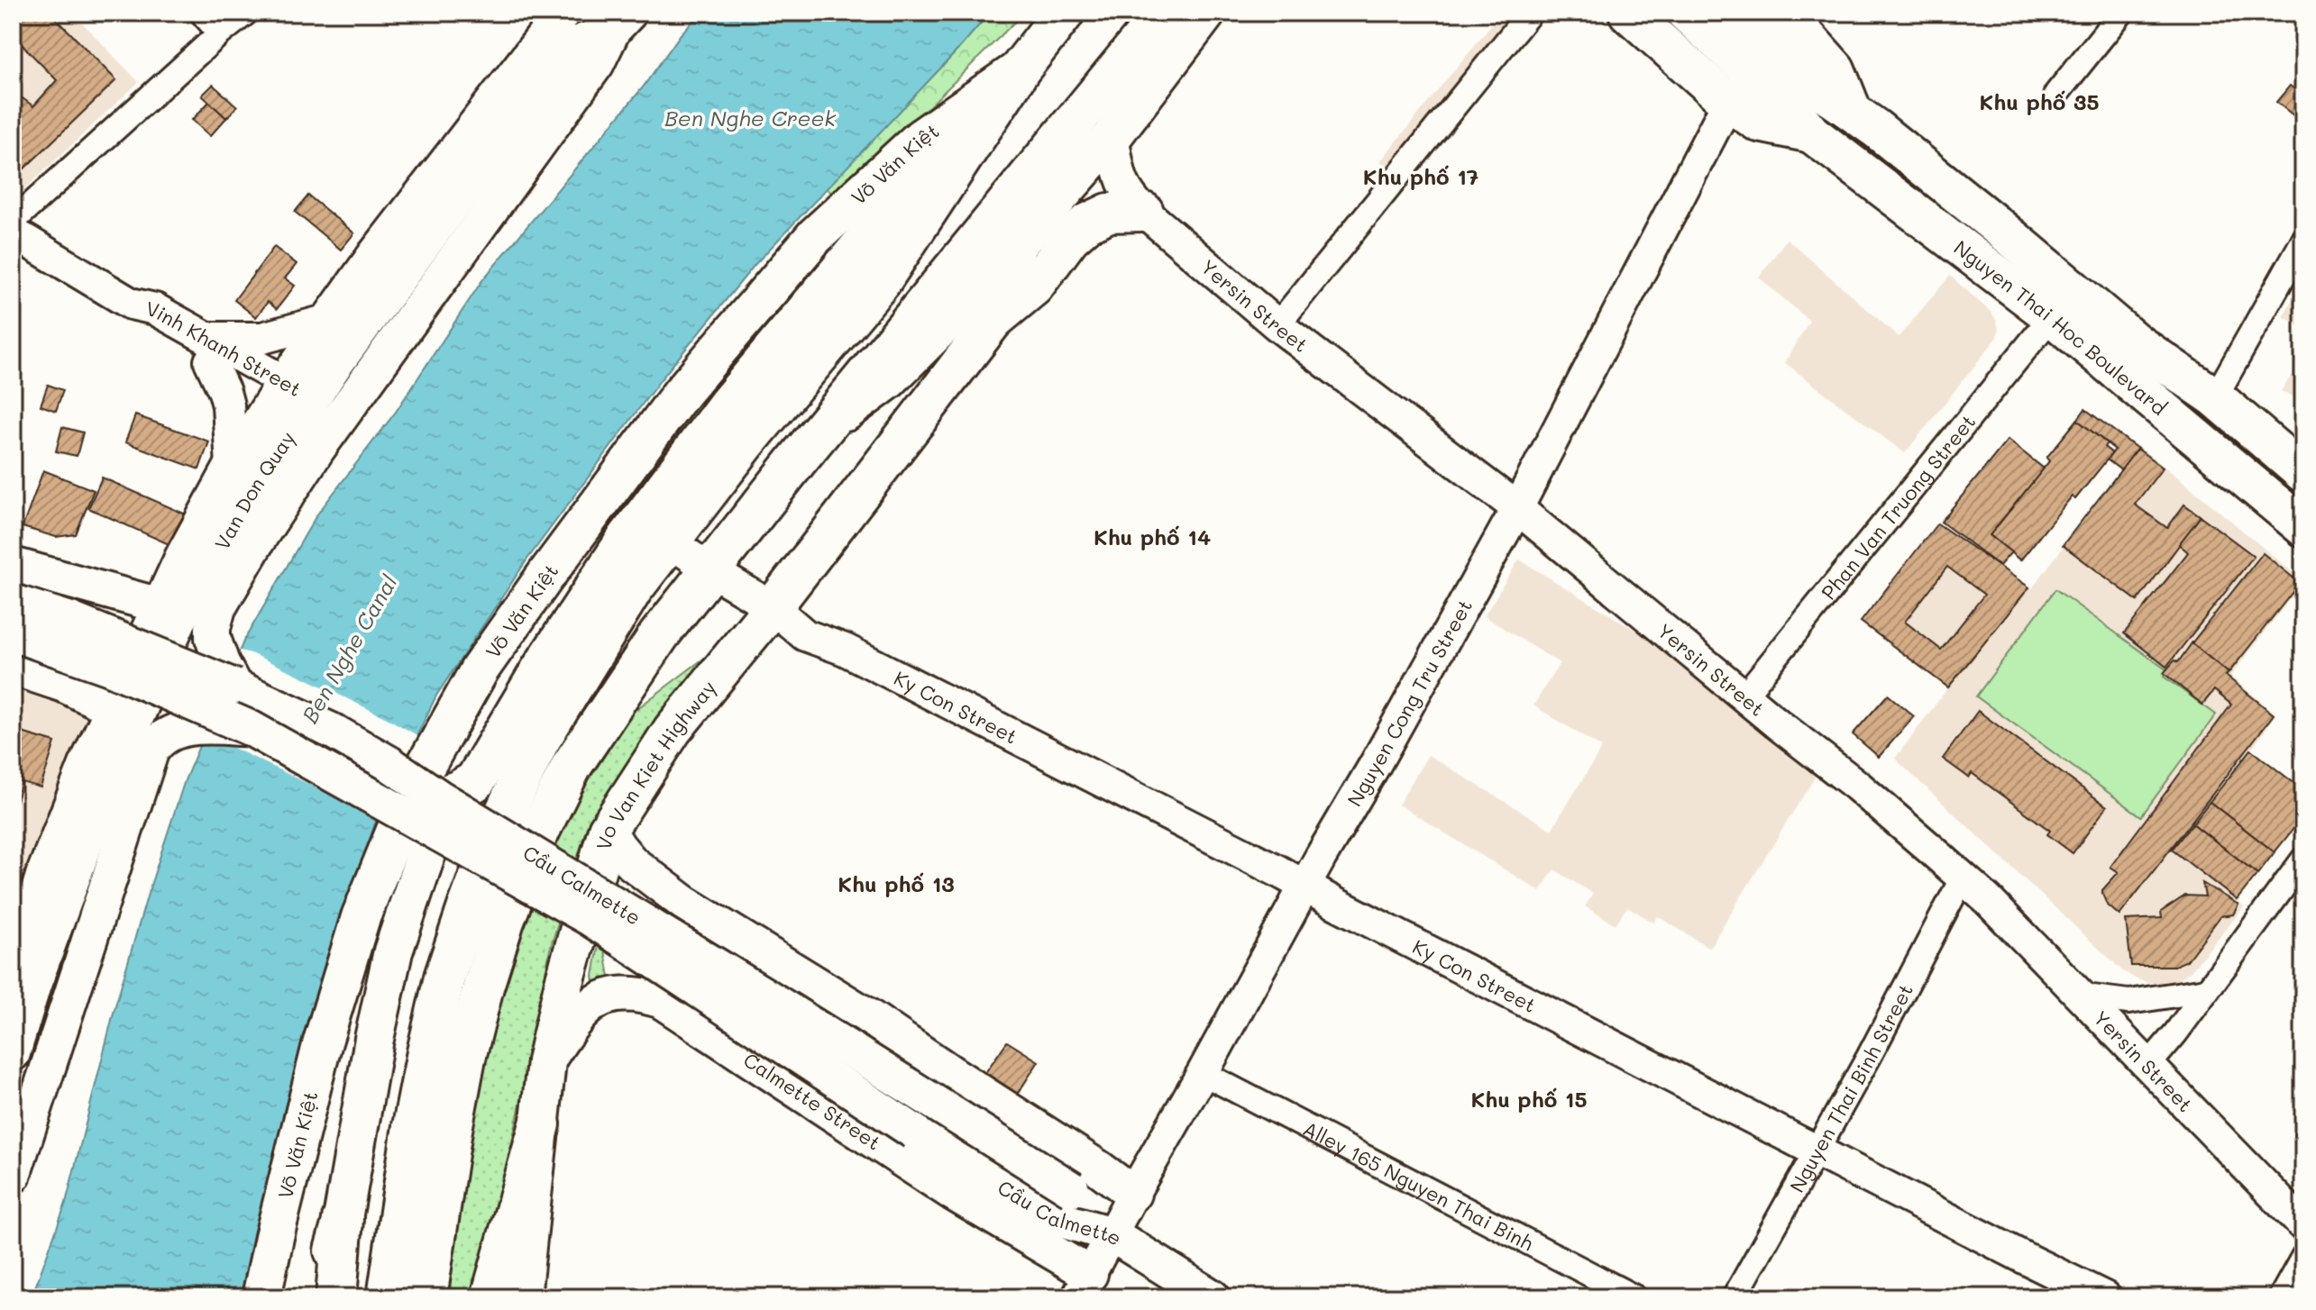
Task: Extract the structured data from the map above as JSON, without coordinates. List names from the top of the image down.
{
  "streets": {
    "highway": ["Võ Văn Kiệt"],
    "main road": [
      "Nguyen Thai Hoc Boulevard",
      "Van Don Quay",
      "Vo Van Kiet Highway",
      "Cầu Calmette",
      "Calmette Street"
    ],
    "street": [
      "Yersin Street",
      "Vinh Khanh Street",
      "Phan Van Truong Street",
      "Nguyen Cong Tru Street",
      "Ky Con Street",
      "Nguyen Thai Binh Street",
      "Alley 165 Nguyen Thai Binh"
    ]
  },
  "crossings": [
    ["Võ Văn Kiệt", "Ky Con Street"],
    ["Yersin Street", "Phan Van Truong Street"],
    ["Yersin Street", "Nguyen Cong Tru Street"],
    ["Yersin Street", "Nguyen Thai Binh Street"],
    ["Nguyen Thai Hoc Boulevard", "Phan Van Truong Street"],
    ["Nguyen Thai Hoc Boulevard", "Nguyen Cong Tru Street"],
    ["Vinh Khanh Street", "Van Don Quay"],
    ["Nguyen Cong Tru Street", "Ky Con Street"],
    ["Nguyen Cong Tru Street", "Cầu Calmette"],
    ["Nguyen Cong Tru Street", "Calmette Street"],
    ["Nguyen Cong Tru Street", "Alley 165 Nguyen Thai Binh"],
    ["Ky Con Street", "Vo Van Kiet Highway"],
    ["Ky Con Street", "Nguyen Thai Binh Street"],
    ["Vo Van Kiet Highway", "Calmette Street"]
  ],
  "districts": [
    "Khu phố 35",
    "Khu phố 17",
    "Khu phố 14",
    "Khu phố 13",
    "Khu phố 15"
  ],
  "water": ["Ben Nghe Creek", "Ben Nghe Canal"]
}
